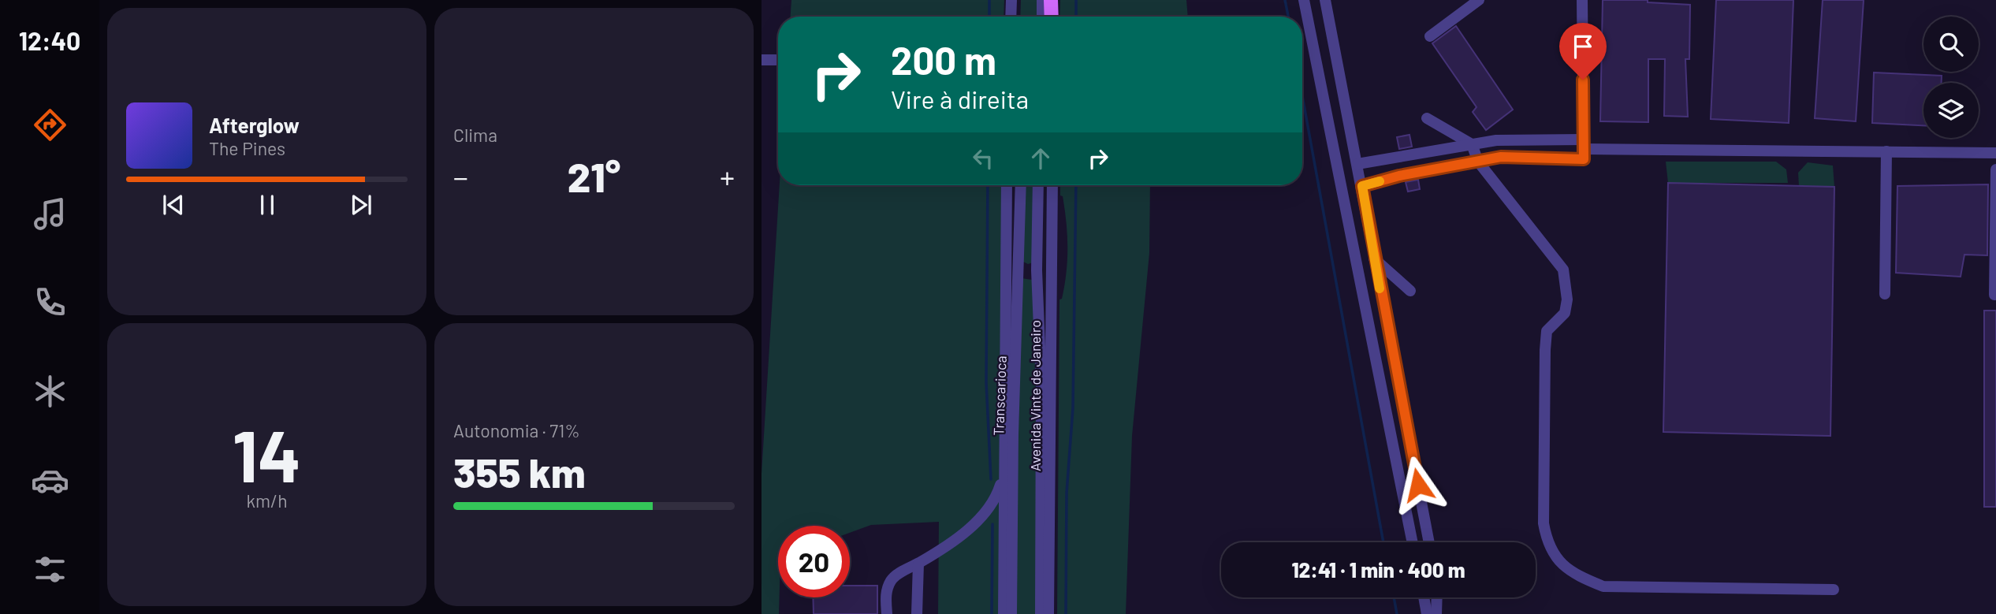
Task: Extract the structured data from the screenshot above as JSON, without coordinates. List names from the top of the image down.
{
  "streets": {
    "street": ["Transcarioca", "Avenida Vinte de Janeiro"]
  },
  "page": {
    "tabs": "12:40",
    "tile": [
      "Clima",
      ["14", "km/h"],
      ["Autonomia · 71%", "355 km"]
    ],
    "turn": ["200 m", "Vire à direita"],
    "song": ["Afterglow", "The Pines"],
    "heat": ["−", "21°", "+"],
    "limit": "20",
    "trip": "12:41 · 1 min · 400 m"
  }
}
